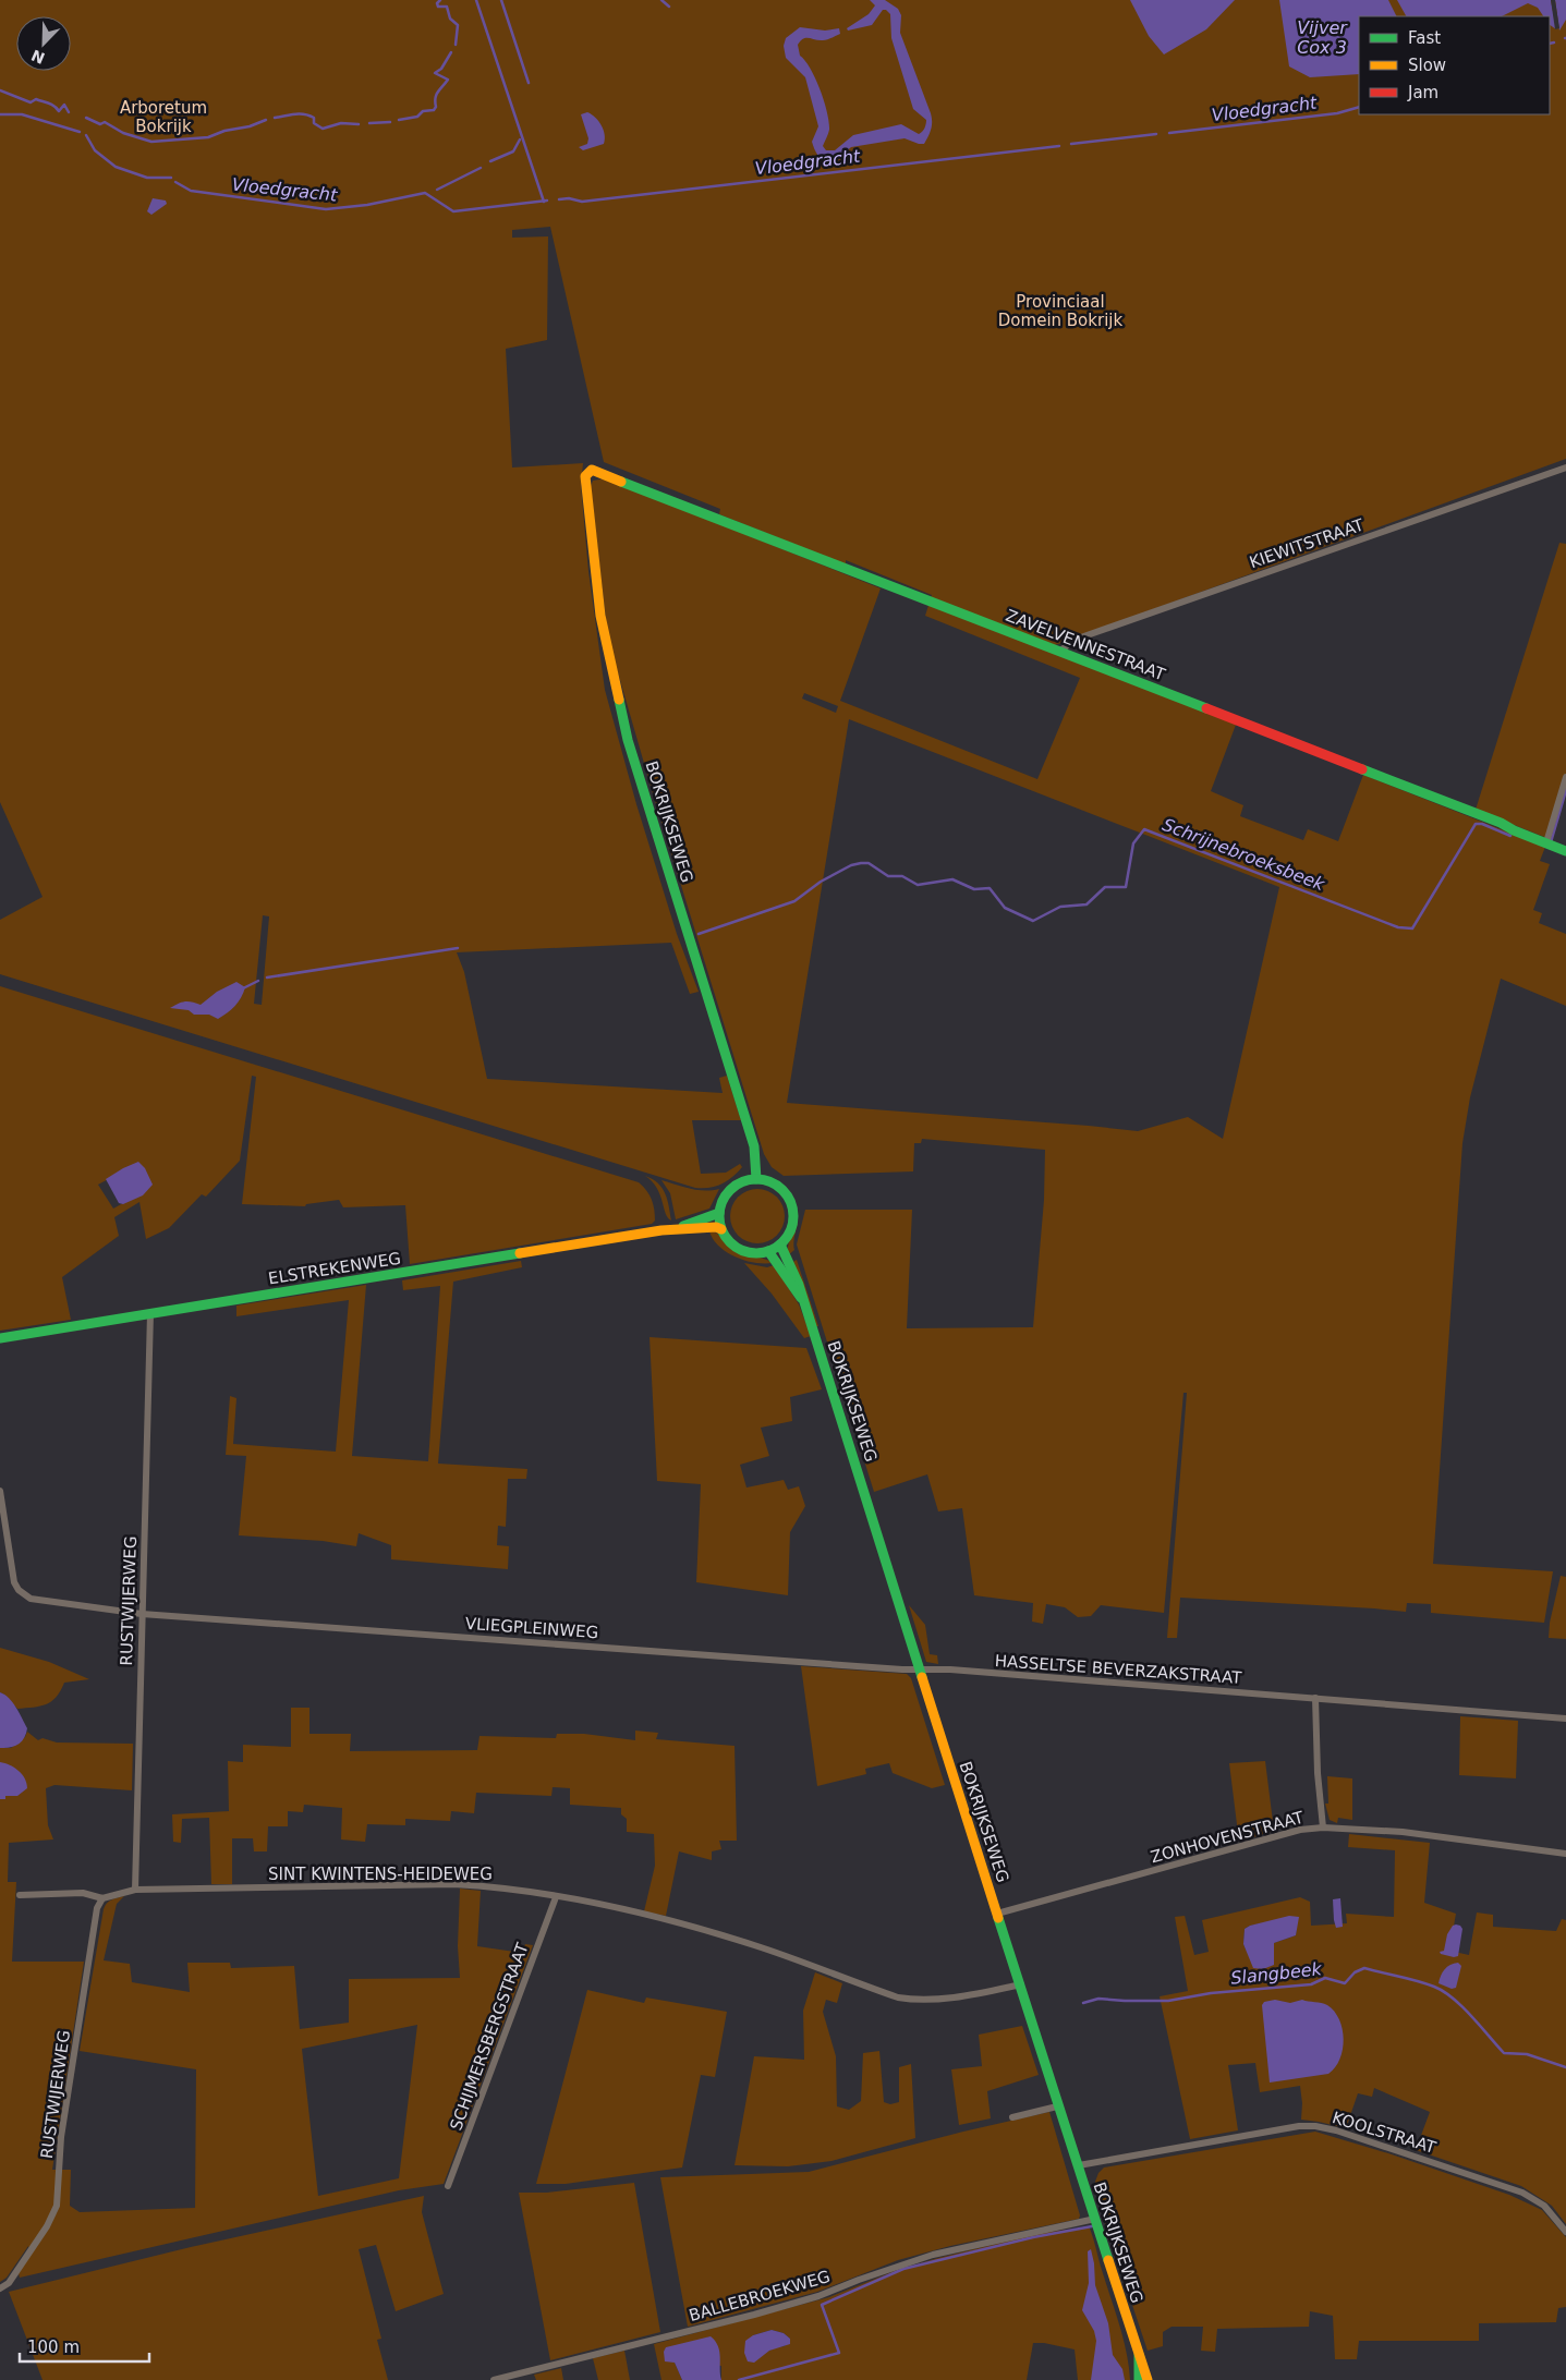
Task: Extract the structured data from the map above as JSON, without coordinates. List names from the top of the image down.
{
  "streets": {
    "street": [
      "KIEWITSTRAAT",
      "ZAVELVENNESTRAAT",
      "BOKRIJKSEWEG",
      "ELSTREKENWEG",
      "RUSTWIJERWEG",
      "VLIEGPLEINWEG",
      "HASSELTSE BEVERZAKSTRAAT",
      "ZONHOVENSTRAAT",
      "SINT KWINTENS-HEIDEWEG",
      "SCHIJMERSBERGSTRAAT",
      "KOOLSTRAAT",
      "BALLEBROEKWEG"
    ]
  },
  "crossings": [
    ["KIEWITSTRAAT", "ZAVELVENNESTRAAT"],
    ["ZAVELVENNESTRAAT", "BOKRIJKSEWEG"],
    ["BOKRIJKSEWEG", "ELSTREKENWEG"],
    ["BOKRIJKSEWEG", "VLIEGPLEINWEG"],
    ["BOKRIJKSEWEG", "HASSELTSE BEVERZAKSTRAAT"],
    ["BOKRIJKSEWEG", "ZONHOVENSTRAAT"],
    ["BOKRIJKSEWEG", "SINT KWINTENS-HEIDEWEG"],
    ["BOKRIJKSEWEG", "KOOLSTRAAT"],
    ["BOKRIJKSEWEG", "BALLEBROEKWEG"],
    ["ELSTREKENWEG", "RUSTWIJERWEG"],
    ["RUSTWIJERWEG", "VLIEGPLEINWEG"],
    ["RUSTWIJERWEG", "SINT KWINTENS-HEIDEWEG"],
    ["VLIEGPLEINWEG", "HASSELTSE BEVERZAKSTRAAT"],
    ["SINT KWINTENS-HEIDEWEG", "SCHIJMERSBERGSTRAAT"]
  ],
  "water": [
    "Vijver Cox 3",
    "Vloedgracht",
    "Schrijnebroeksbeek",
    "Slangbeek"
  ],
  "parks": ["Arboretum Bokrijk", "Provinciaal Domein Bokrijk"],
  "legend": ["Fast", "Slow", "Jam"],
  "scale_bar": "100 m",
  "north": "bottom left"
}
